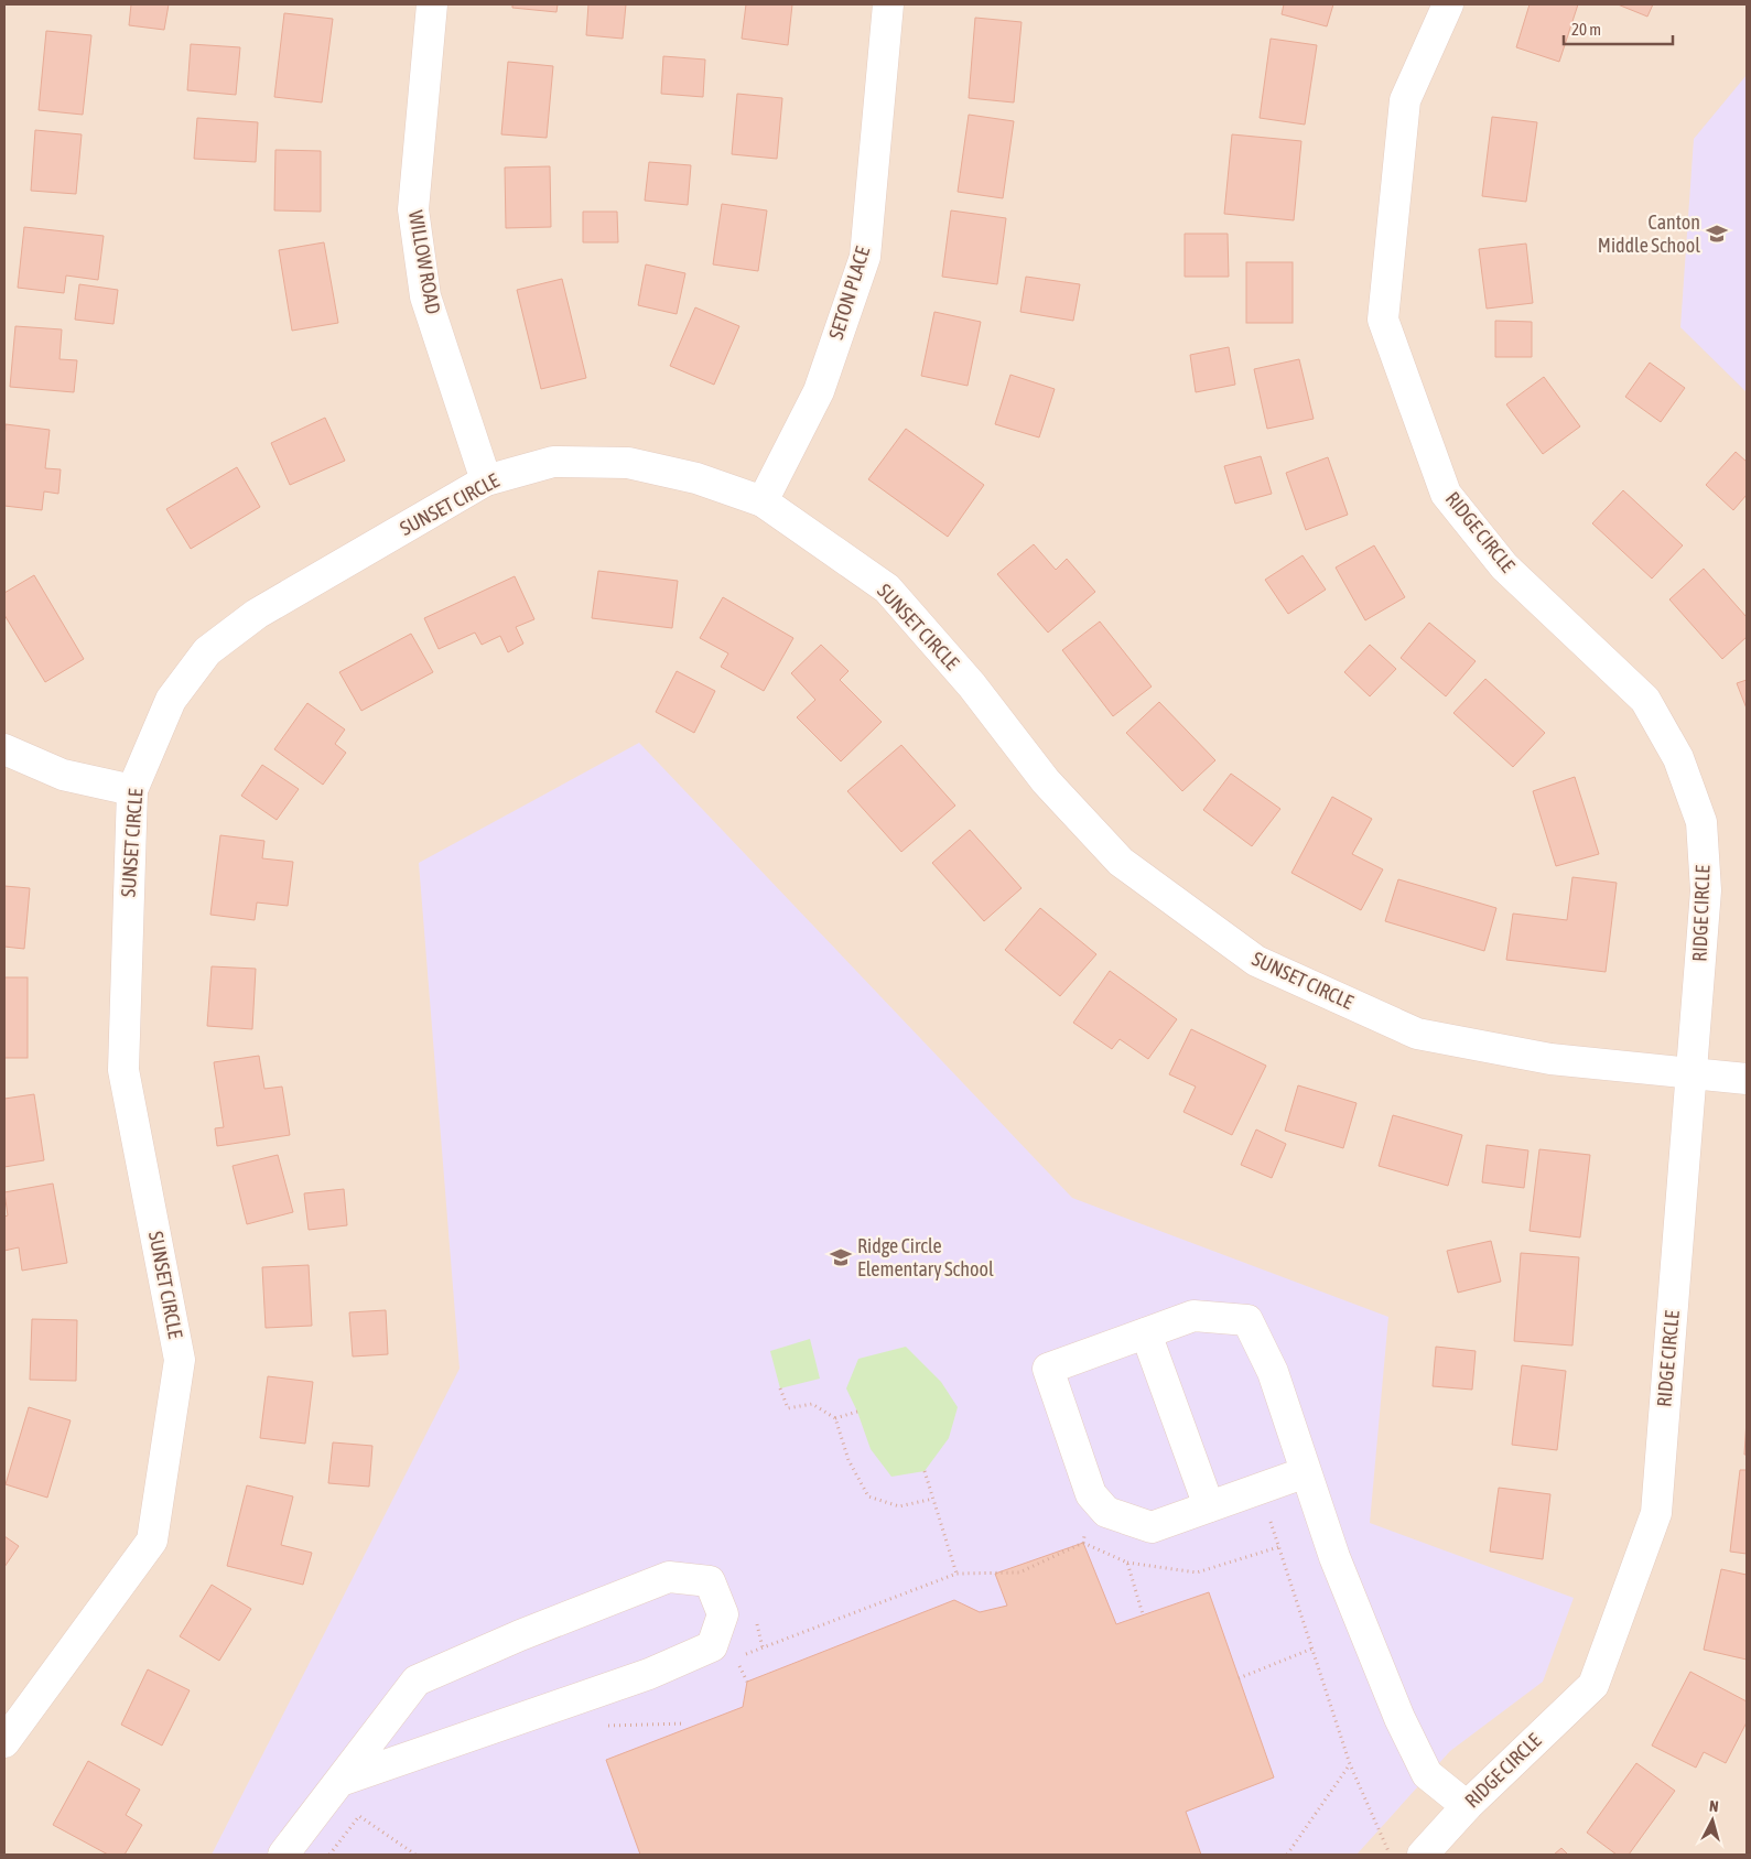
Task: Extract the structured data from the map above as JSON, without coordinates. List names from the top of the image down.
{
  "streets": {
    "street": [
      "WILLOW ROAD",
      "SETON PLACE",
      "SUNSET CIRCLE",
      "RIDGE CIRCLE"
    ]
  },
  "crossings": [
    ["WILLOW ROAD", "SUNSET CIRCLE"],
    ["SETON PLACE", "SUNSET CIRCLE"],
    ["SUNSET CIRCLE", "RIDGE CIRCLE"]
  ],
  "places": {
    "school or university": ["Canton Middle School", "Ridge Circle Elementary School"]
  },
  "scale_bar": "20 m",
  "north": "top"
}
